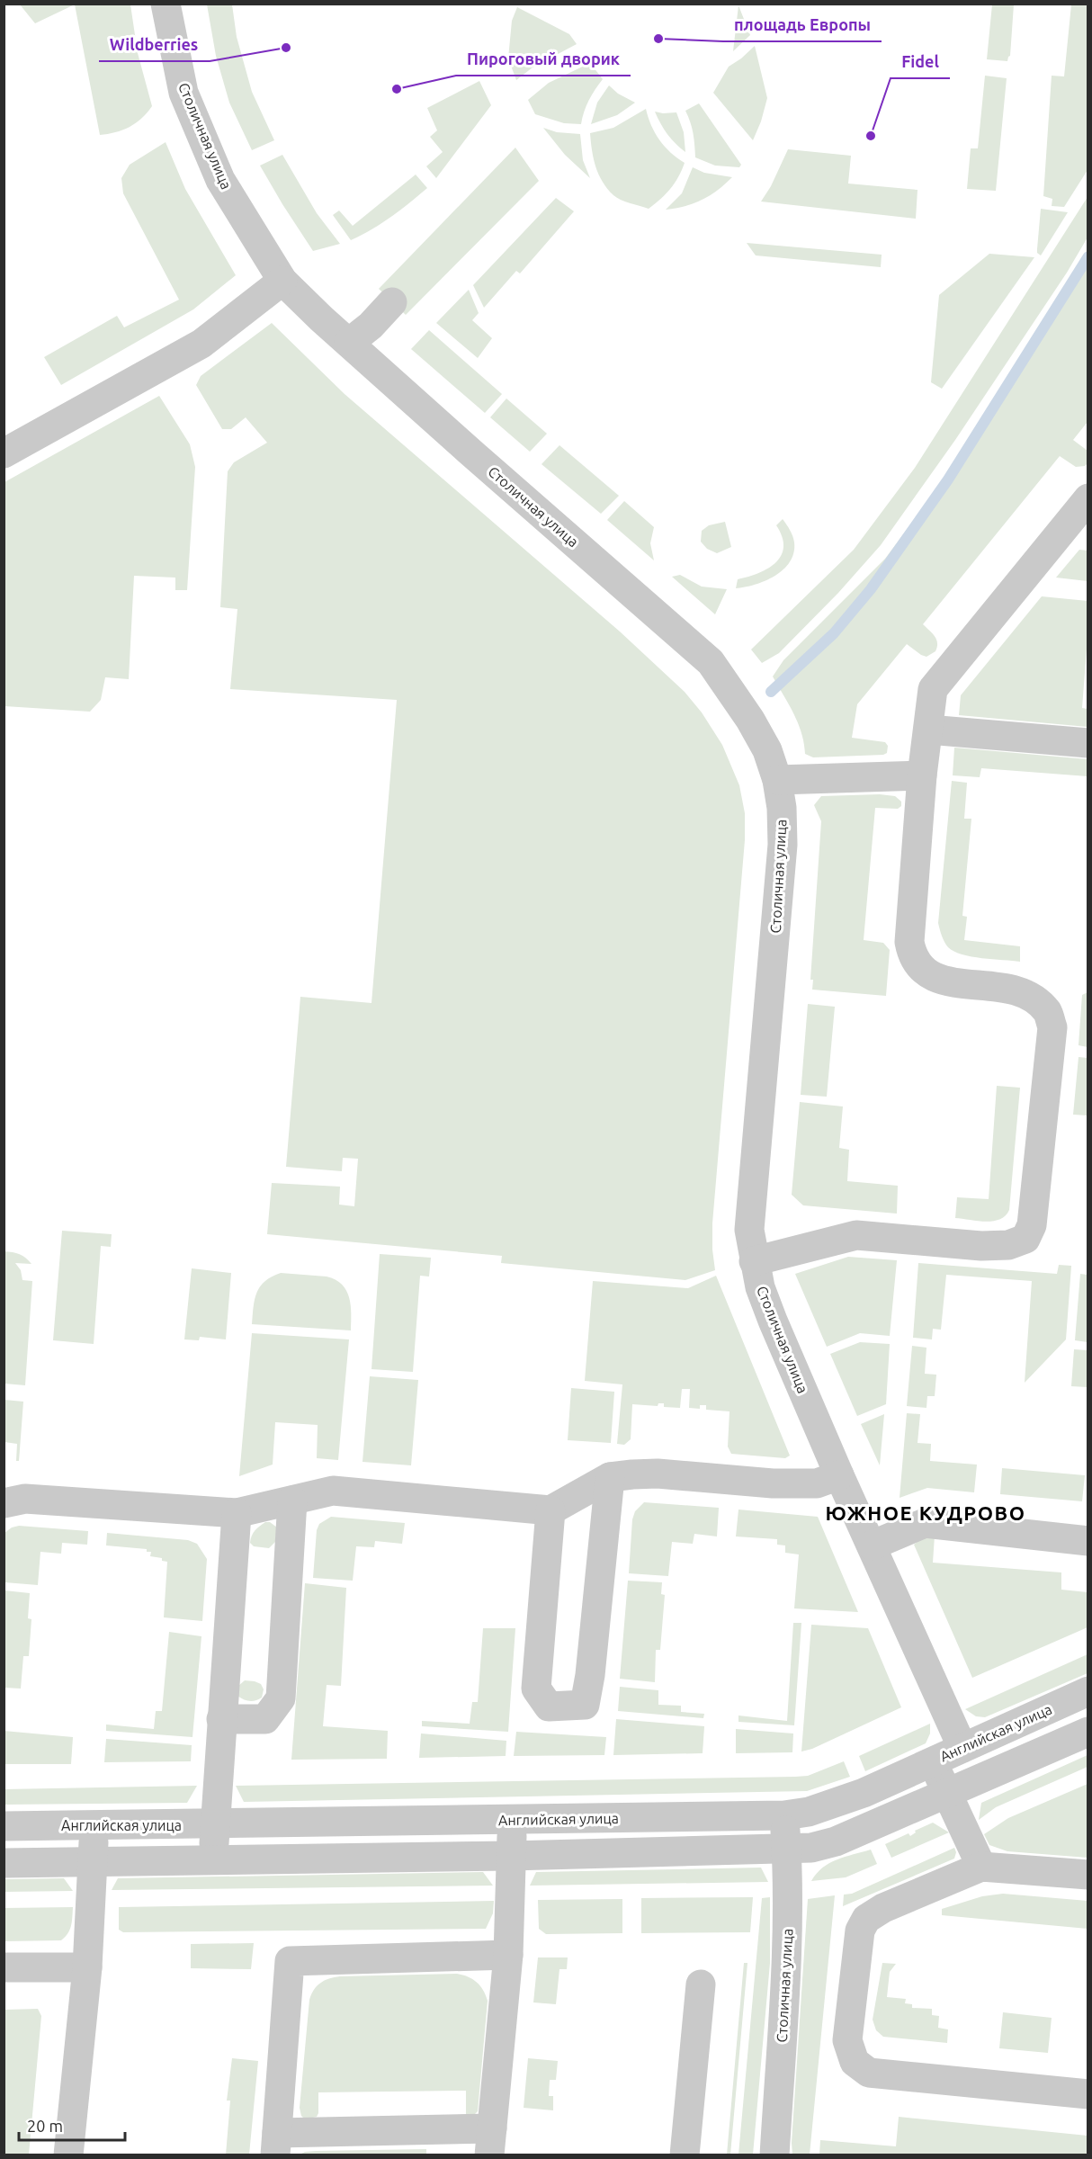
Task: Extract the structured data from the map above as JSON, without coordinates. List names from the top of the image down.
{
  "streets": {
    "street": ["Столичная улица", "Английская улица"]
  },
  "crossings": [
    ["Столичная улица", "Английская улица"]
  ],
  "districts": ["ЮЖНОЕ КУДРОВО"],
  "places": [
    "площадь Европы",
    "Wildberries",
    "Пироговый дворик",
    "Fidel"
  ],
  "scale_bar": "20 m"
}
